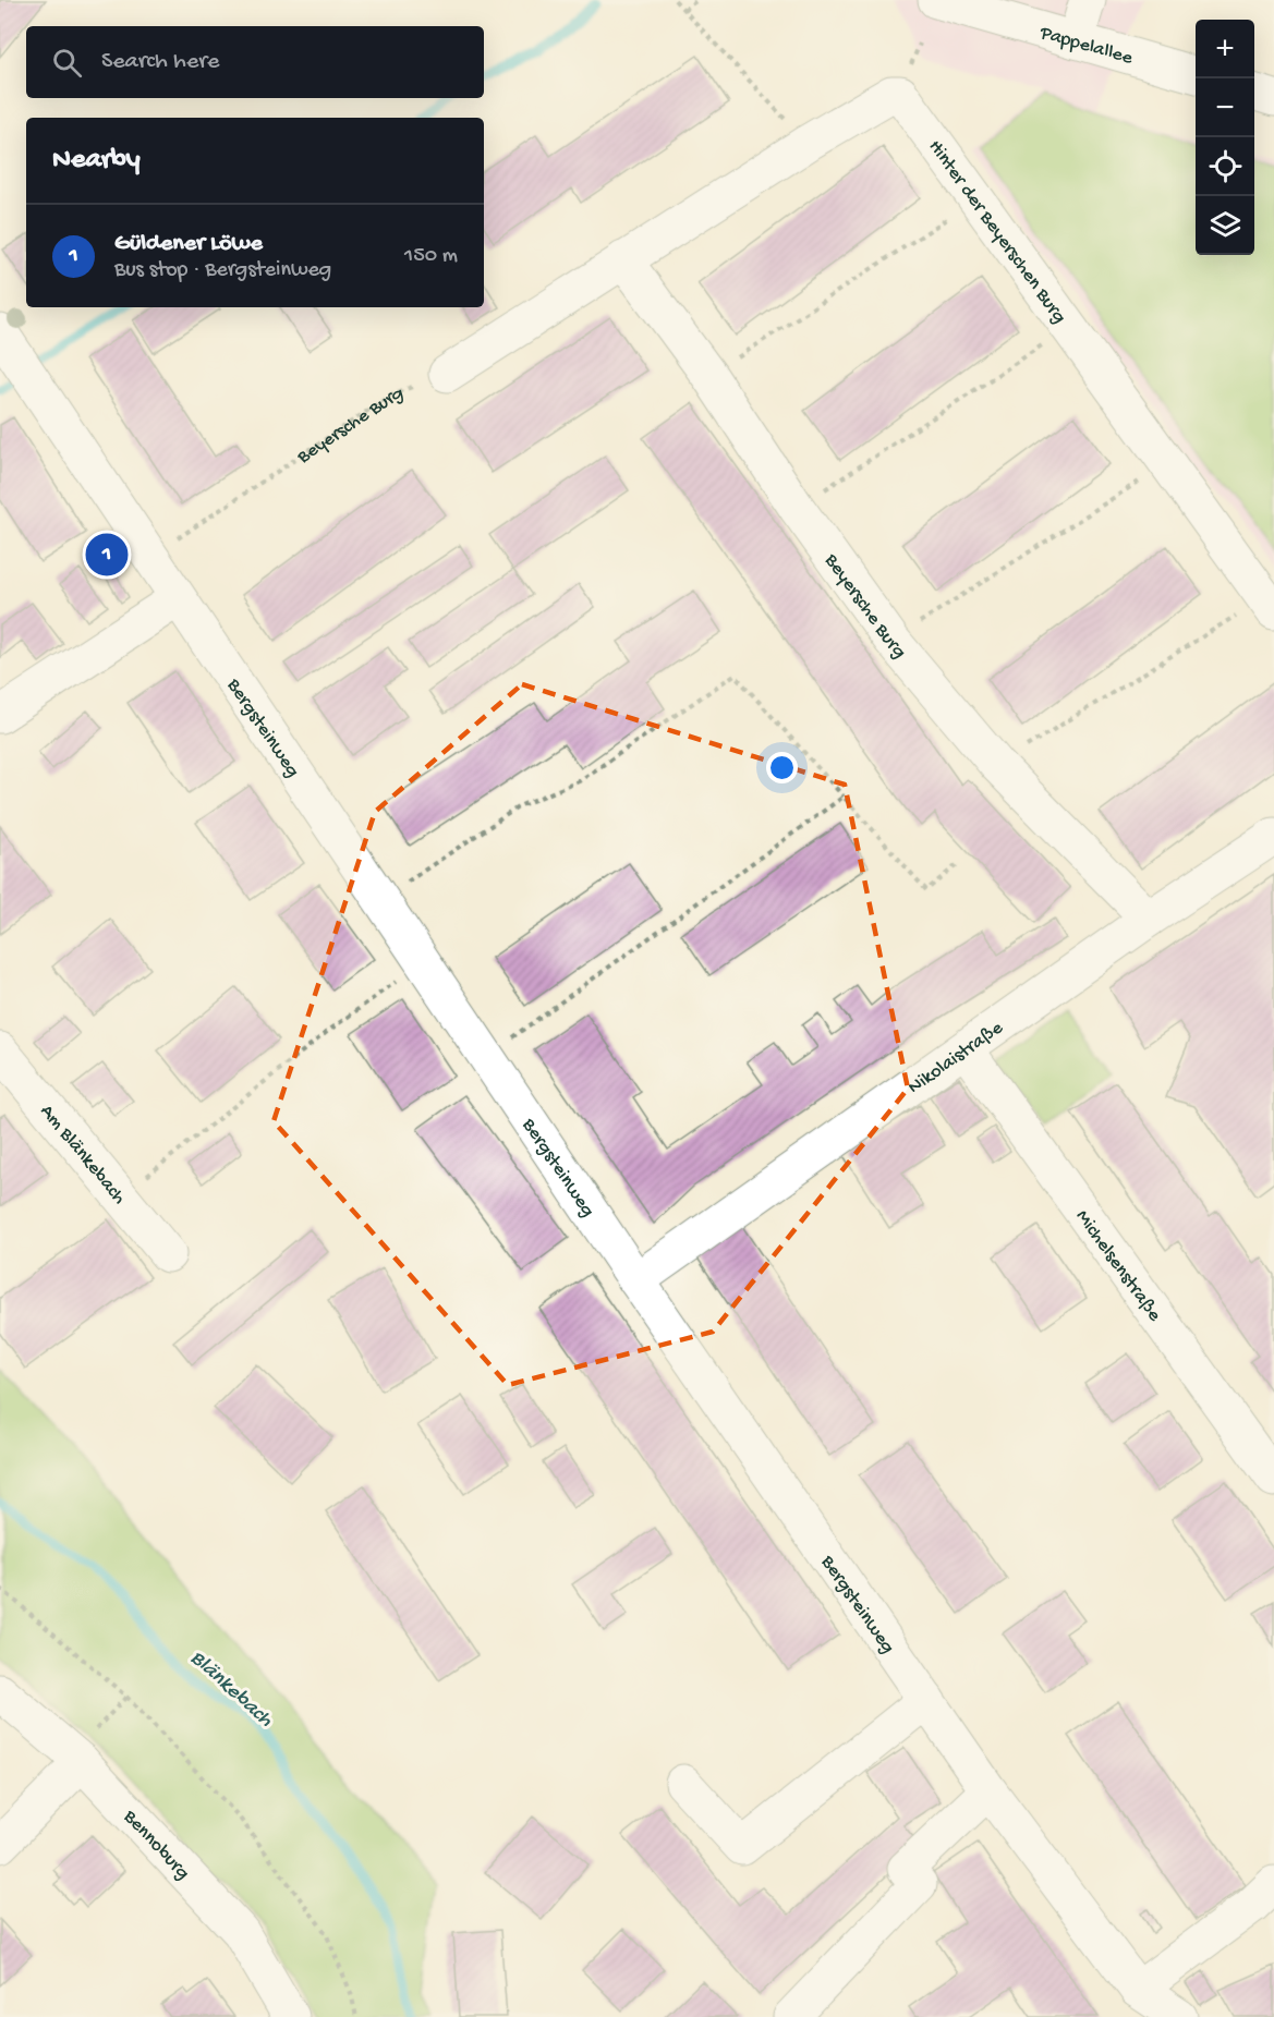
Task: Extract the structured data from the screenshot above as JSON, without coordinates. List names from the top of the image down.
{
  "streets": {
    "street": [
      "Pappelallee",
      "Hinter der Beyerschen Burg",
      "Beyersche Burg",
      "Bergsteinweg",
      "Nikolaistraße",
      "Am Blänkebach",
      "Michelsenstraße",
      "Bennoburg"
    ]
  },
  "crossings": [
    ["Beyersche Burg", "Bergsteinweg"],
    ["Beyersche Burg", "Nikolaistraße"],
    ["Bergsteinweg", "Nikolaistraße"],
    ["Nikolaistraße", "Michelsenstraße"]
  ],
  "water": ["Blänkebach"],
  "page": {
    "map_buttons": ["+", "−"],
    "search": "Search here",
    "heading": "Nearby",
    "list": [
      {
        "mark": "1",
        "name": "Güldener Löwe",
        "note": "Bus stop · Bergsteinweg",
        "value": "150 m"
      }
    ],
    "pins": "1"
  }
}
